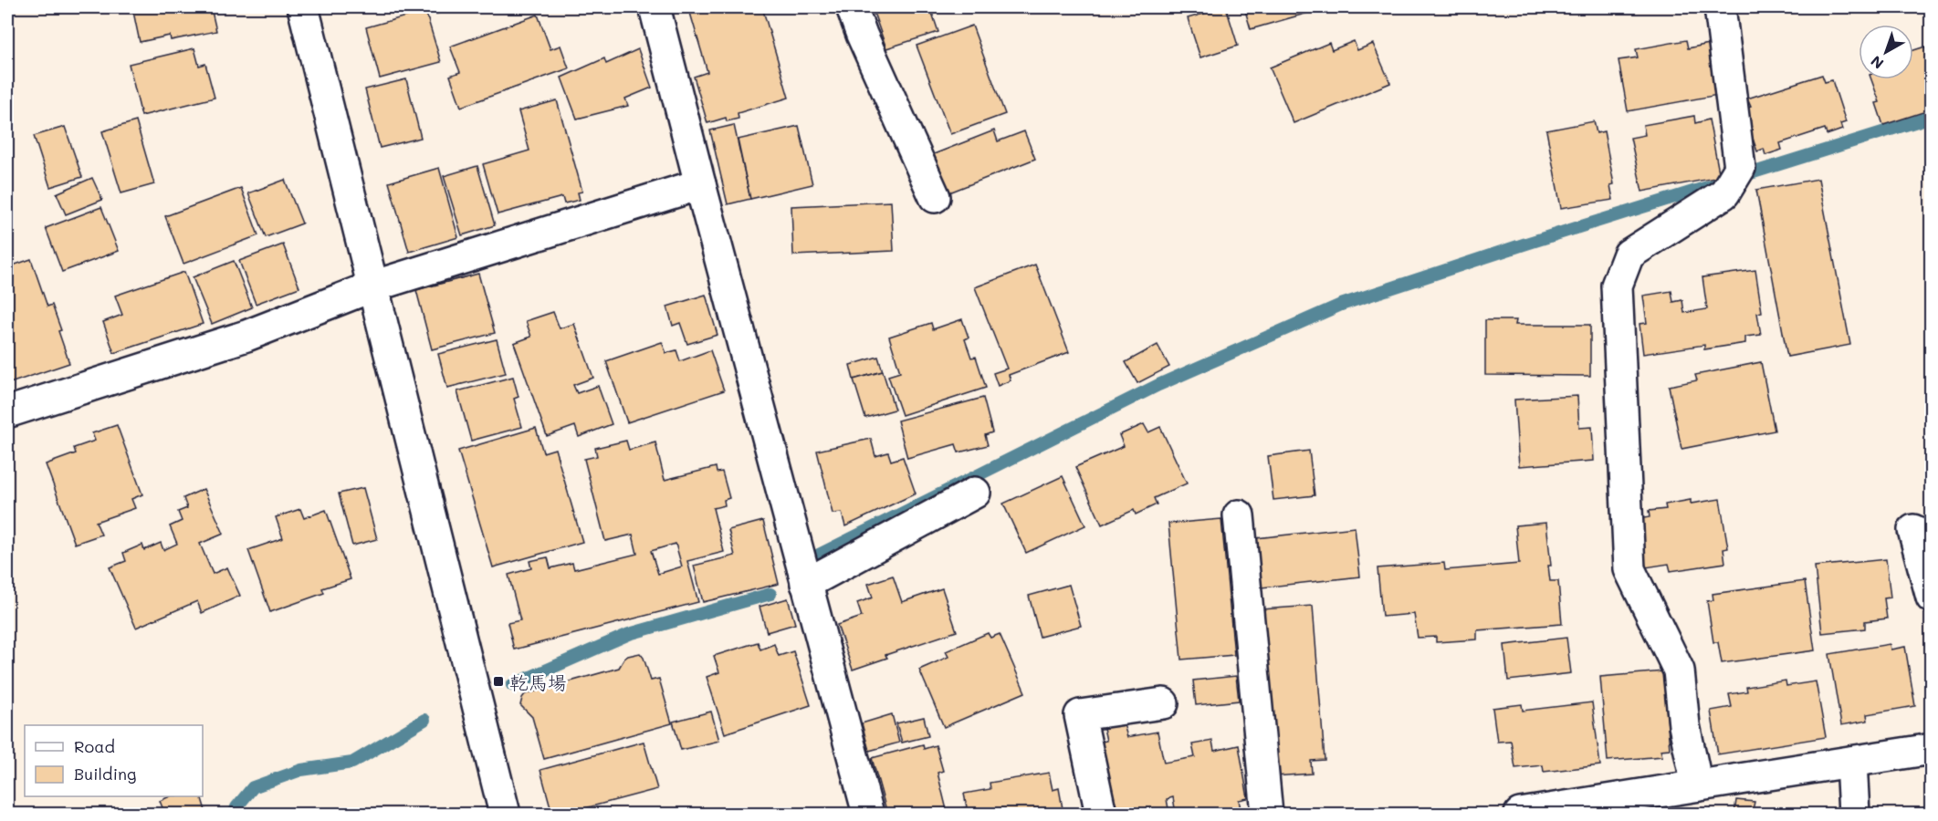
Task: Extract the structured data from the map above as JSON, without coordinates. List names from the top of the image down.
{
  "places": {
    "transit": ["乾馬場"]
  },
  "legend": ["Road", "Building"],
  "north": "bottom left"
}
